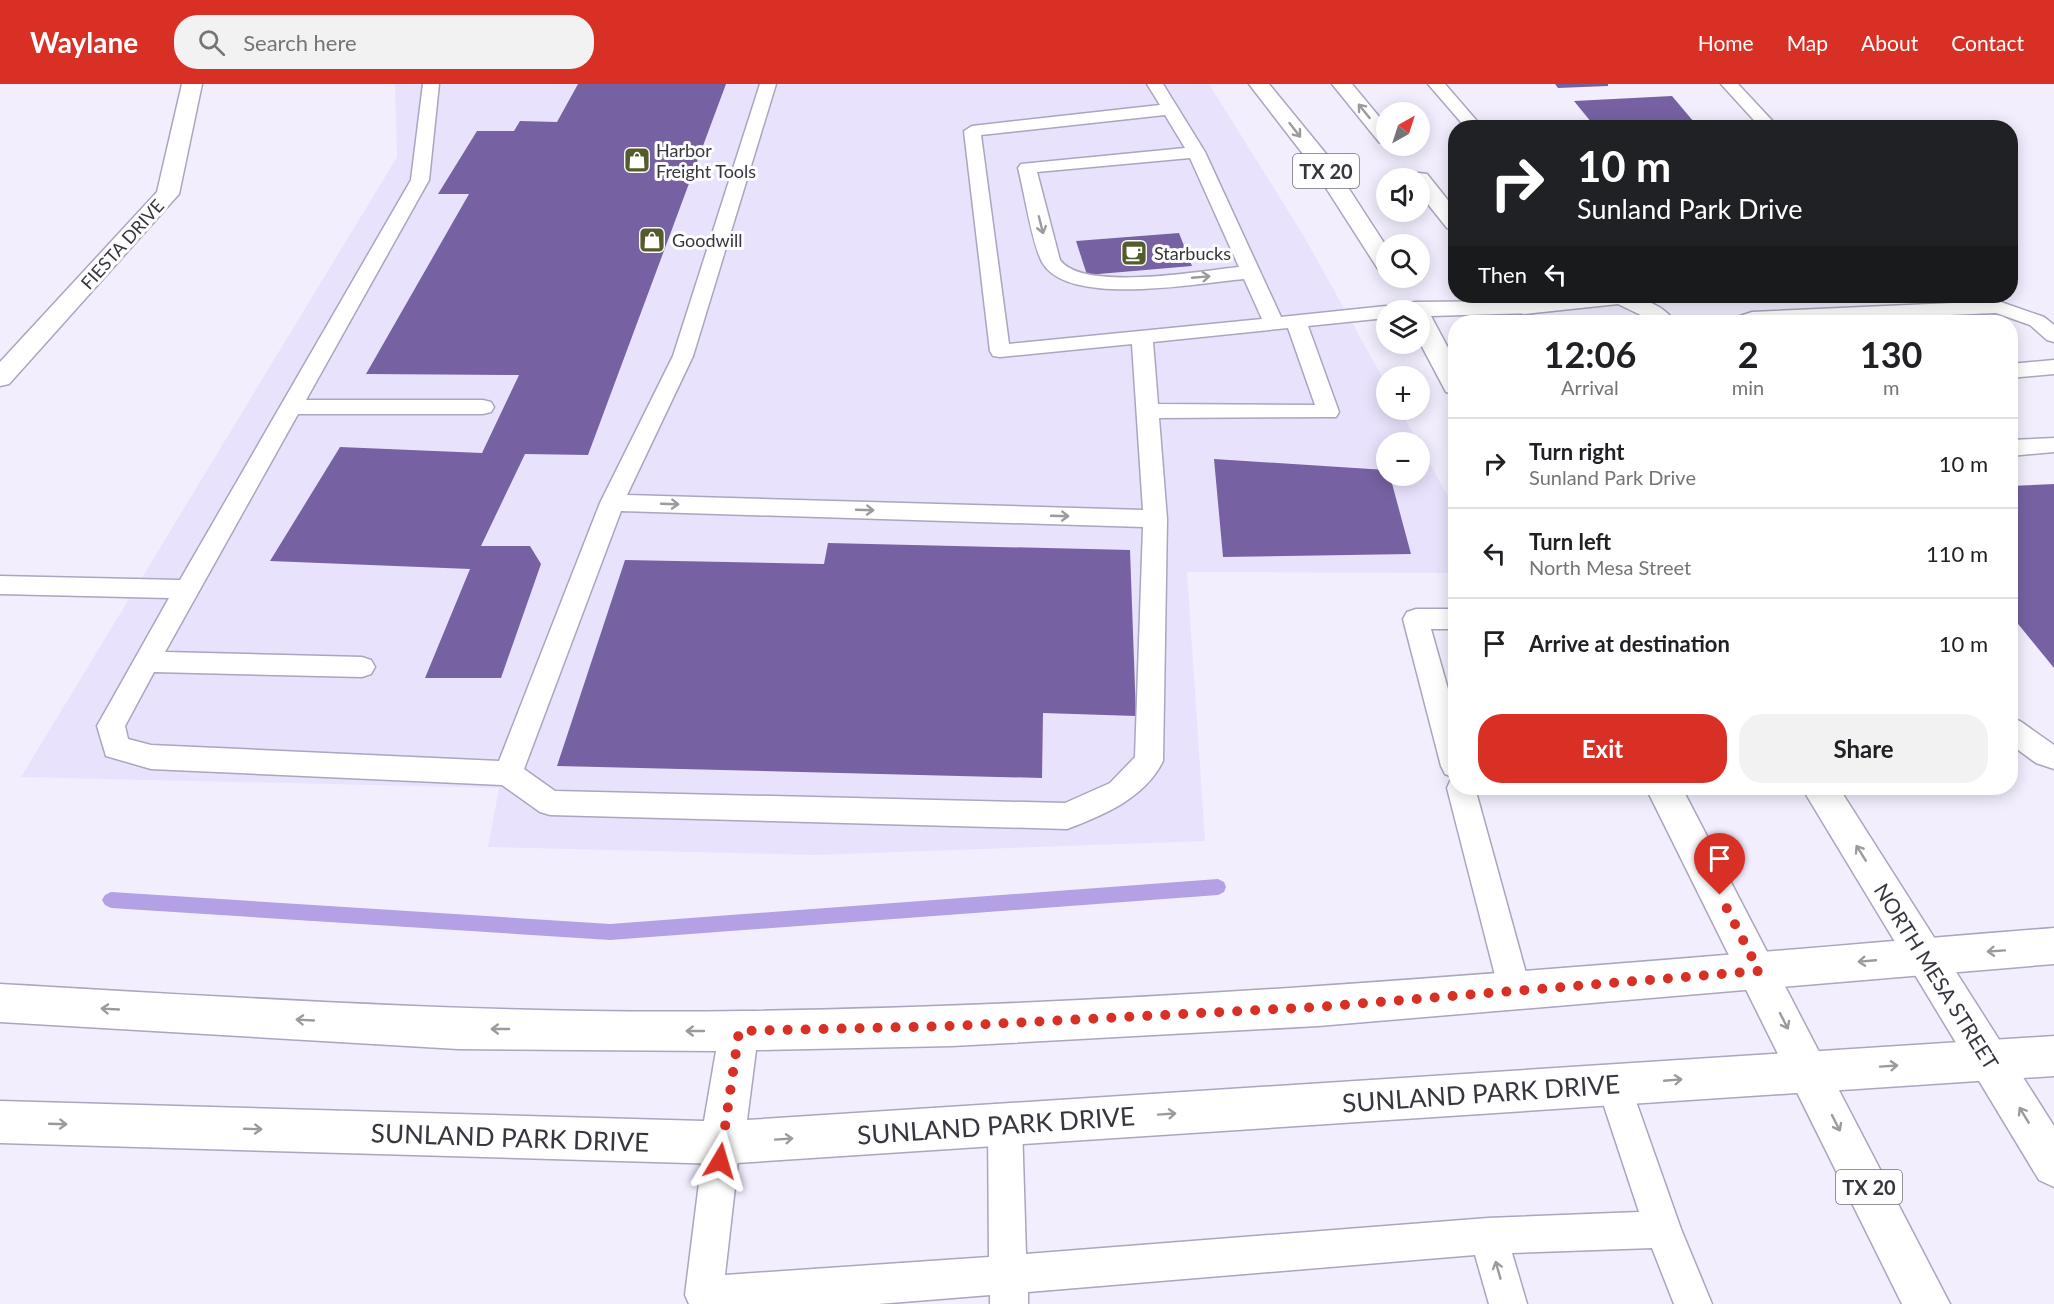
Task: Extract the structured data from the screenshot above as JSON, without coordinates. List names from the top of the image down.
{
  "streets": {
    "main road": [
      "TX 20",
      "FIESTA DRIVE",
      "NORTH MESA STREET",
      "SUNLAND PARK DRIVE"
    ]
  },
  "crossings": [
    ["TX 20", "SUNLAND PARK DRIVE"],
    ["NORTH MESA STREET", "SUNLAND PARK DRIVE"]
  ],
  "places": {
    "shop": ["Harbor Freight Tools", "Goodwill"],
    "cafe": ["Starbucks"]
  },
  "north": "top right",
  "page": {
    "header": "Waylane",
    "search": "Search here",
    "nav": [
      "Home",
      "Map",
      "About",
      "Contact"
    ],
    "map_buttons": ["+", "−"],
    "turn": ["10 m", "Sunland Park Drive"],
    "then": "Then",
    "eta": [
      "12:06",
      "Arrival",
      "2",
      "min",
      "130",
      "m"
    ],
    "list": [
      {
        "name": "Turn right",
        "note": "Sunland Park Drive",
        "value": "10 m"
      },
      {
        "name": "Turn left",
        "note": "North Mesa Street",
        "value": "110 m"
      },
      {
        "name": "Arrive at destination",
        "value": "10 m"
      }
    ],
    "buttons": ["Exit", "Share"]
  }
}
